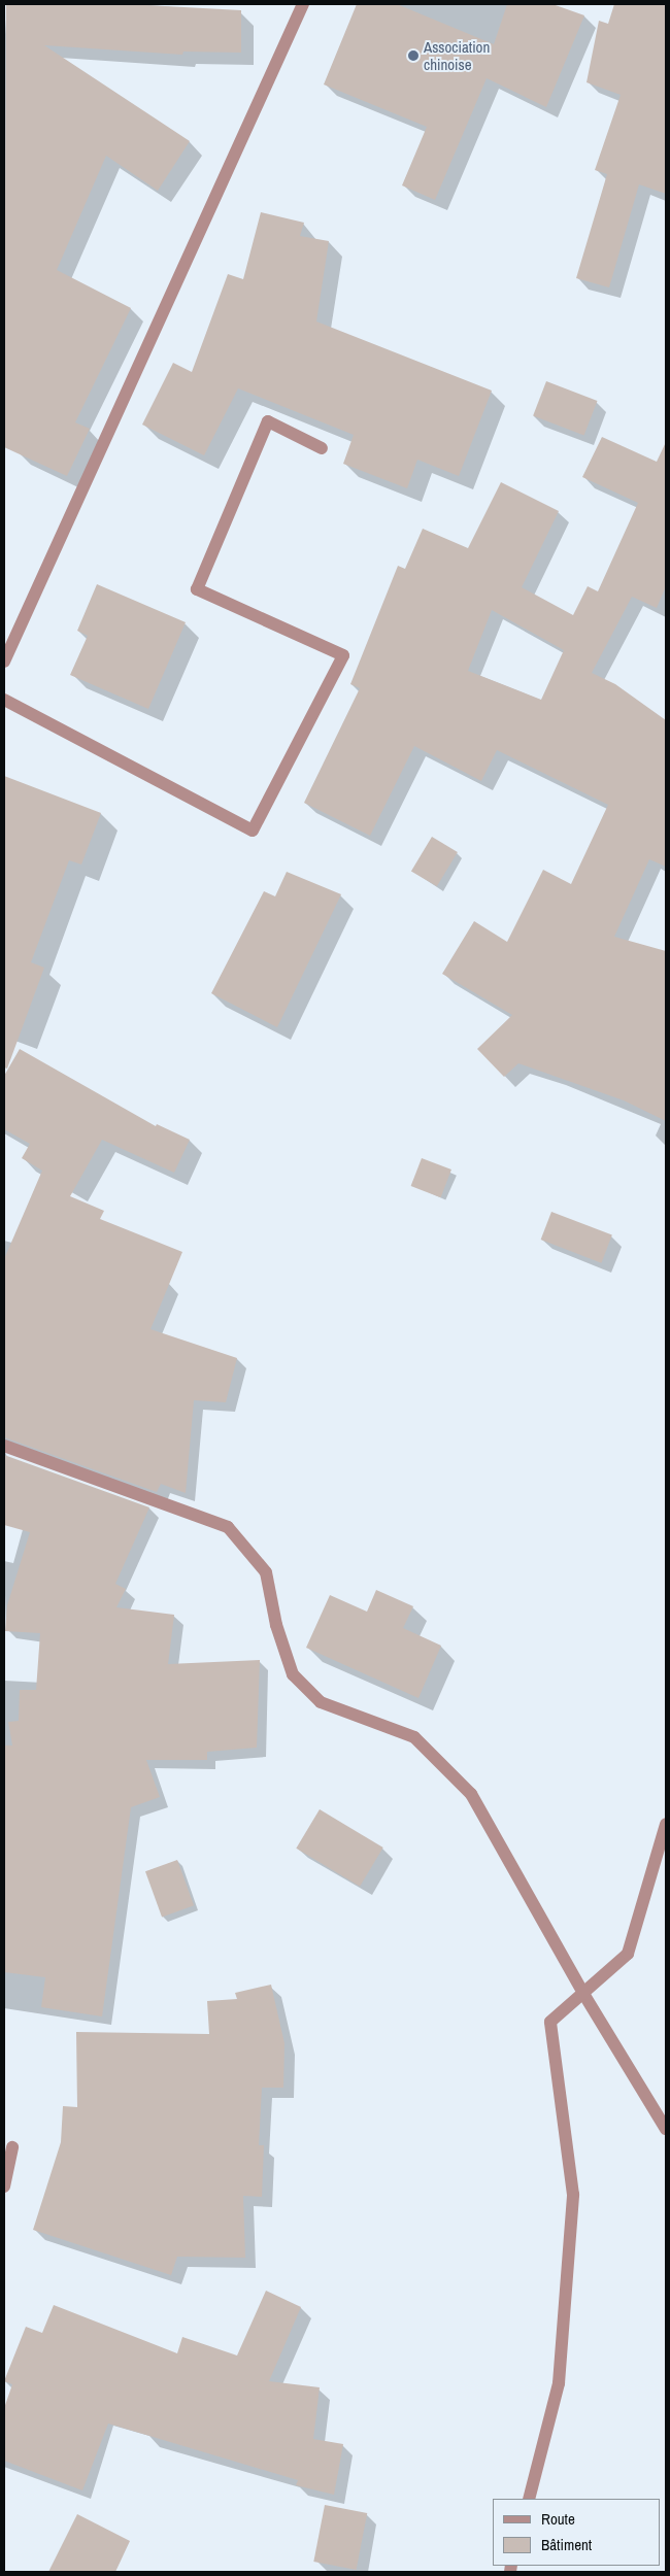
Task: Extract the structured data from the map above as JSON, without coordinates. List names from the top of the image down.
{
  "places": ["Association chinoise"],
  "legend": ["Route", "Bâtiment"]
}
